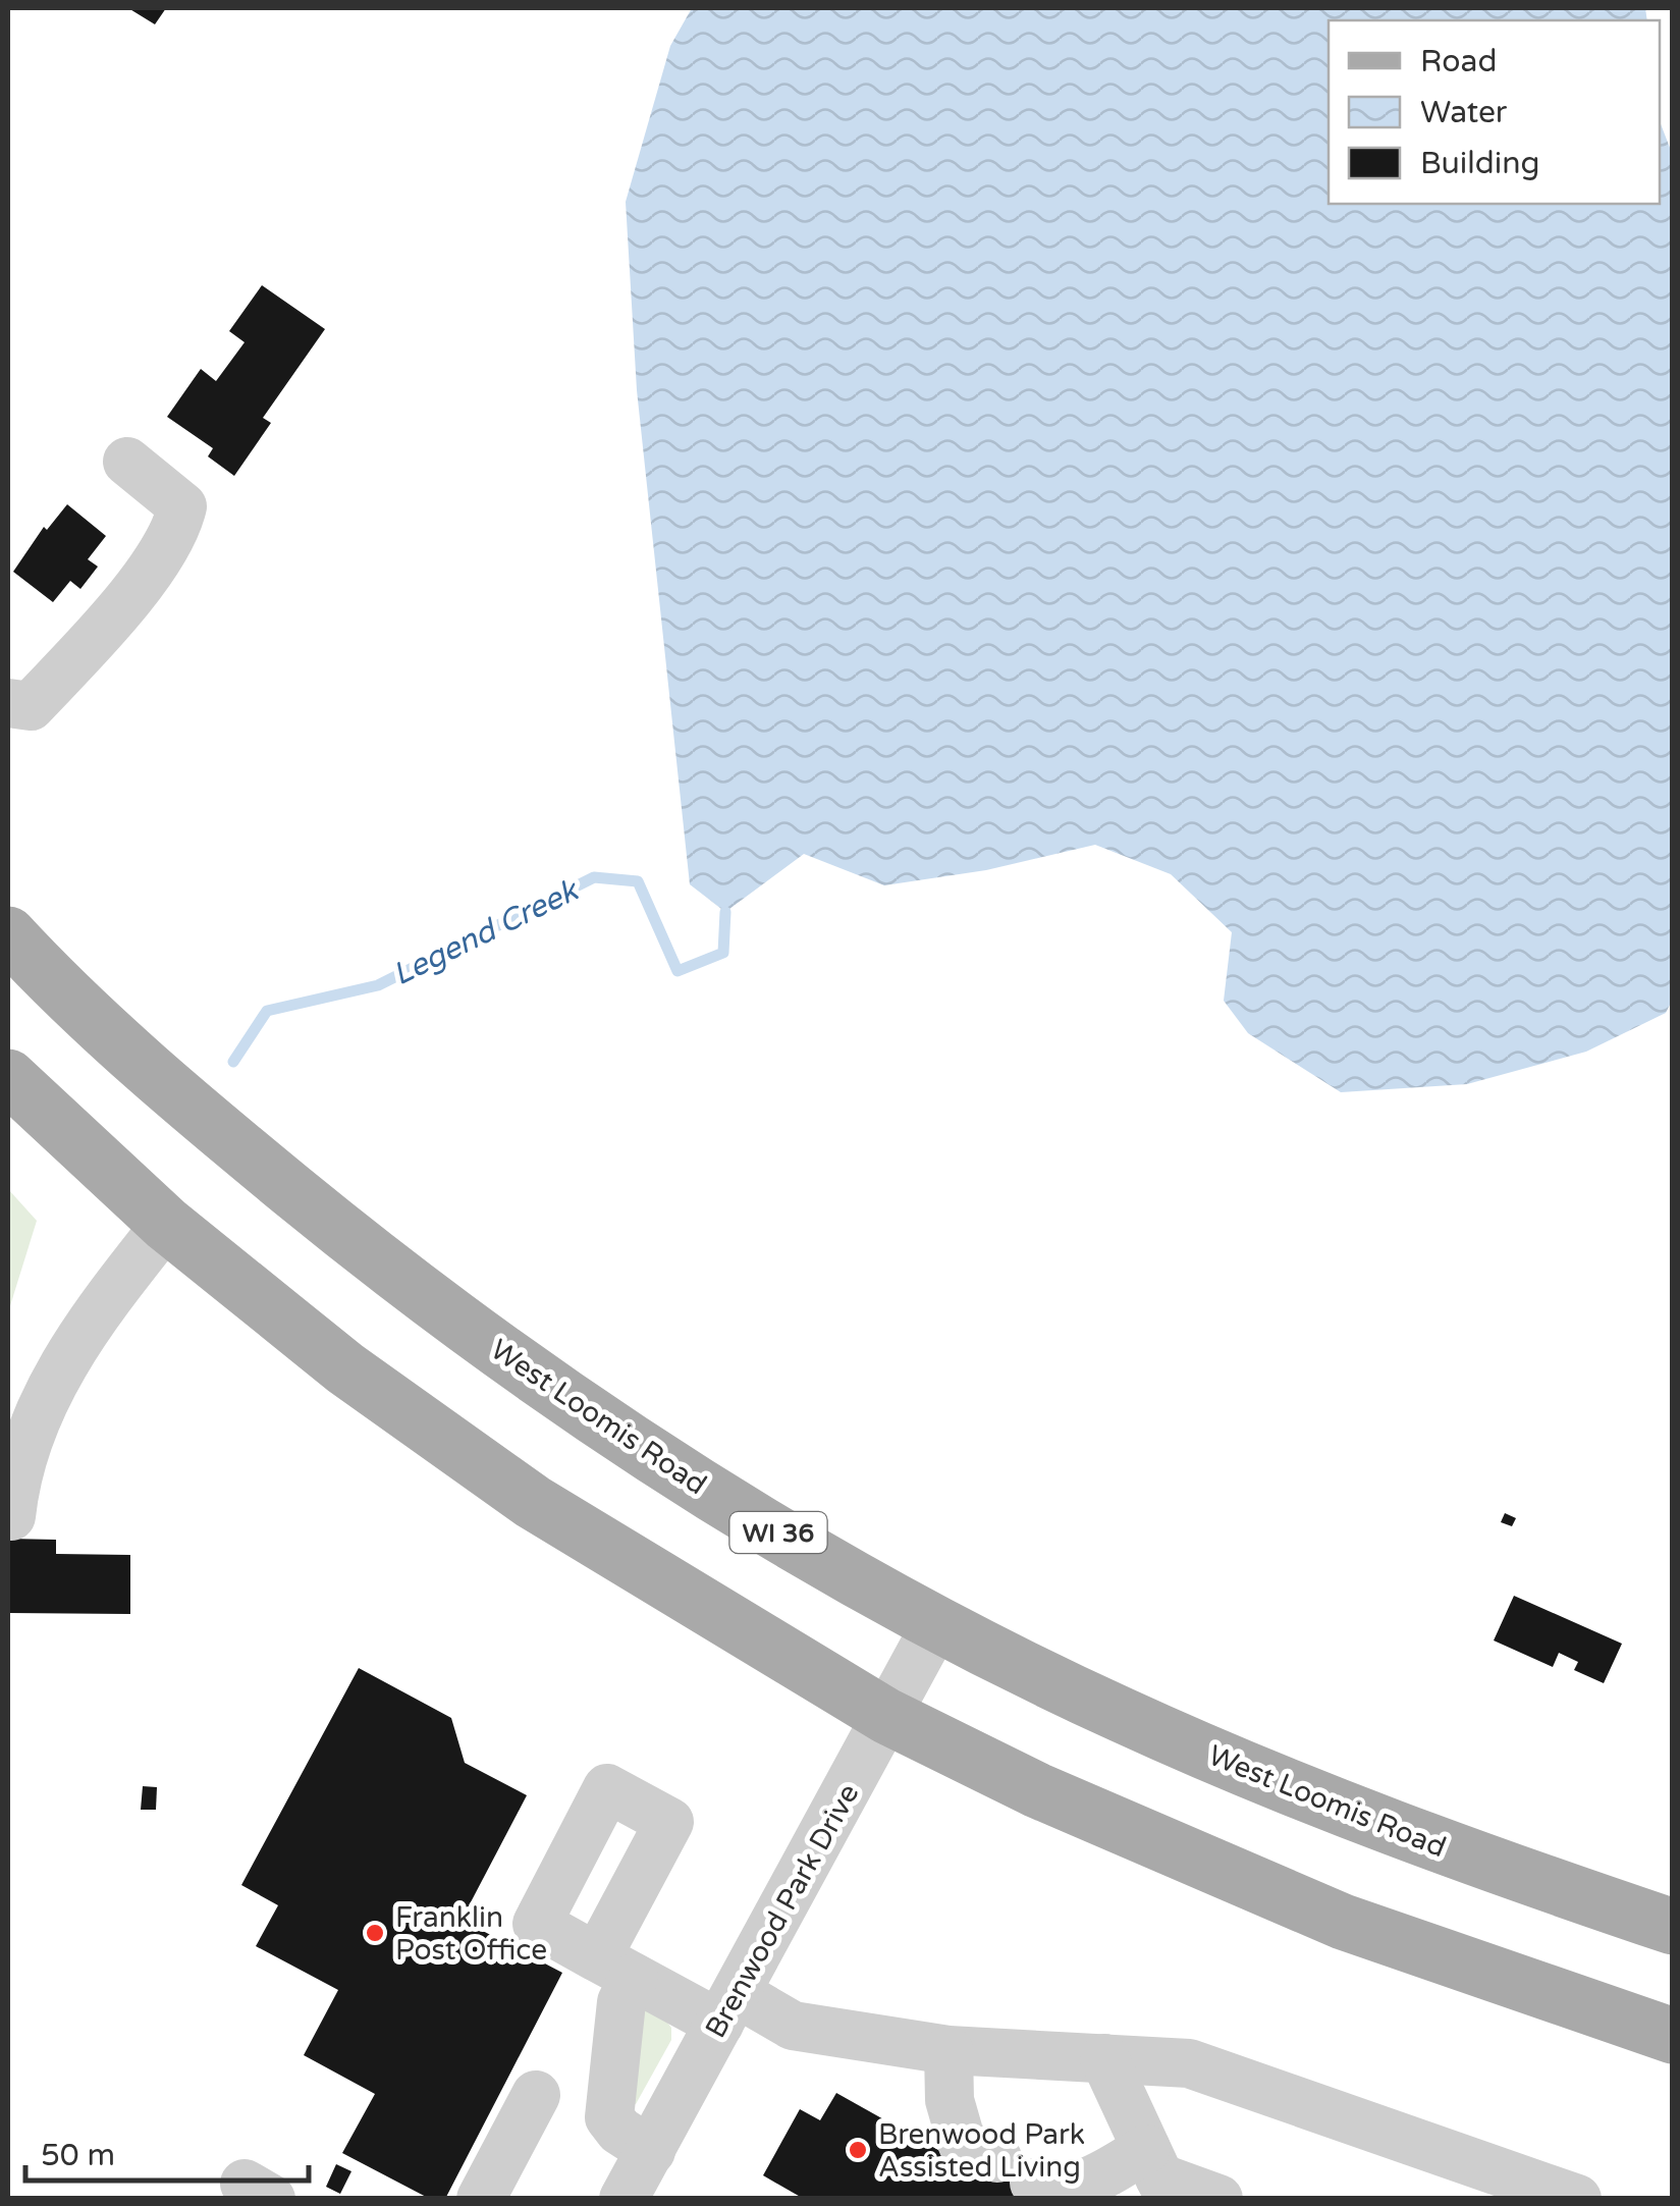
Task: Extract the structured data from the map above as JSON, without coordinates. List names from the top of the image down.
{
  "streets": {
    "main road": ["West Loomis Road", "WI 36"],
    "street": ["Brenwood Park Drive"]
  },
  "crossings": [
    ["West Loomis Road", "Brenwood Park Drive"]
  ],
  "water": ["Legend Creek"],
  "places": ["Franklin Post Office", "Brenwood Park Assisted Living"],
  "legend": ["Road", "Water", "Building"],
  "scale_bar": "50 m"
}
